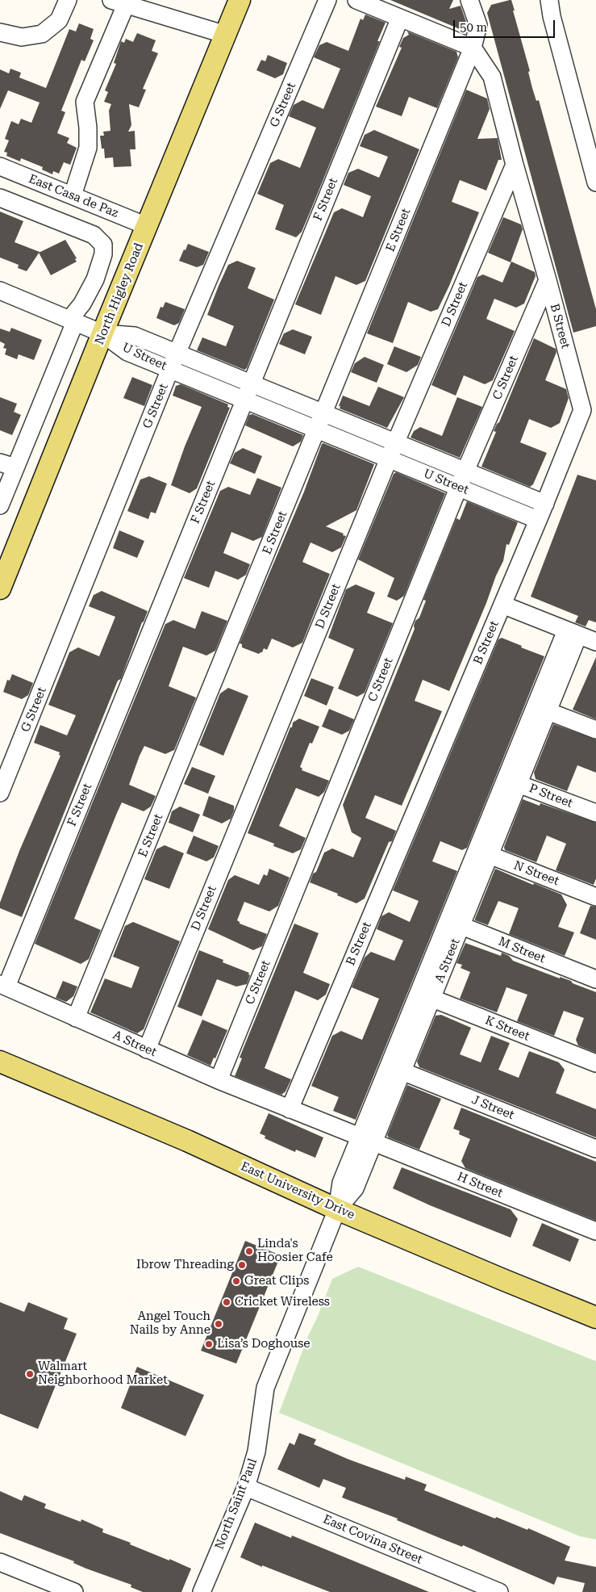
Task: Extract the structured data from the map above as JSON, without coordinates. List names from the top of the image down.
{
  "streets": {
    "main road": ["North Higley Road", "East University Drive"],
    "street": [
      "G Street",
      "East Casa de Paz",
      "F Street",
      "E Street",
      "D Street",
      "B Street",
      "U Street",
      "C Street",
      "P Street",
      "N Street",
      "M Street",
      "A Street",
      "K Street",
      "J Street",
      "H Street",
      "North Saint Paul",
      "East Covina Street"
    ]
  },
  "crossings": [
    ["G Street", "U Street"],
    ["East Casa de Paz", "North Higley Road"],
    ["F Street", "U Street"],
    ["F Street", "A Street"],
    ["E Street", "U Street"],
    ["E Street", "A Street"],
    ["North Higley Road", "U Street"],
    ["D Street", "B Street"],
    ["D Street", "U Street"],
    ["D Street", "A Street"],
    ["B Street", "U Street"],
    ["B Street", "C Street"],
    ["B Street", "A Street"],
    ["U Street", "C Street"],
    ["C Street", "A Street"],
    ["P Street", "A Street"],
    ["N Street", "A Street"],
    ["M Street", "A Street"],
    ["A Street", "K Street"],
    ["A Street", "J Street"],
    ["A Street", "H Street"],
    ["A Street", "East University Drive"],
    ["A Street", "North Saint Paul"],
    ["East University Drive", "North Saint Paul"],
    ["North Saint Paul", "East Covina Street"]
  ],
  "places": [
    "Linda's Hoosier Cafe",
    "Ibrow Threading",
    "Great Clips",
    "Cricket Wireless",
    "Angel Touch Nails by Anne",
    "Lisa’s Doghouse",
    "Walmart Neighborhood Market"
  ],
  "scale_bar": "50 m"
}
